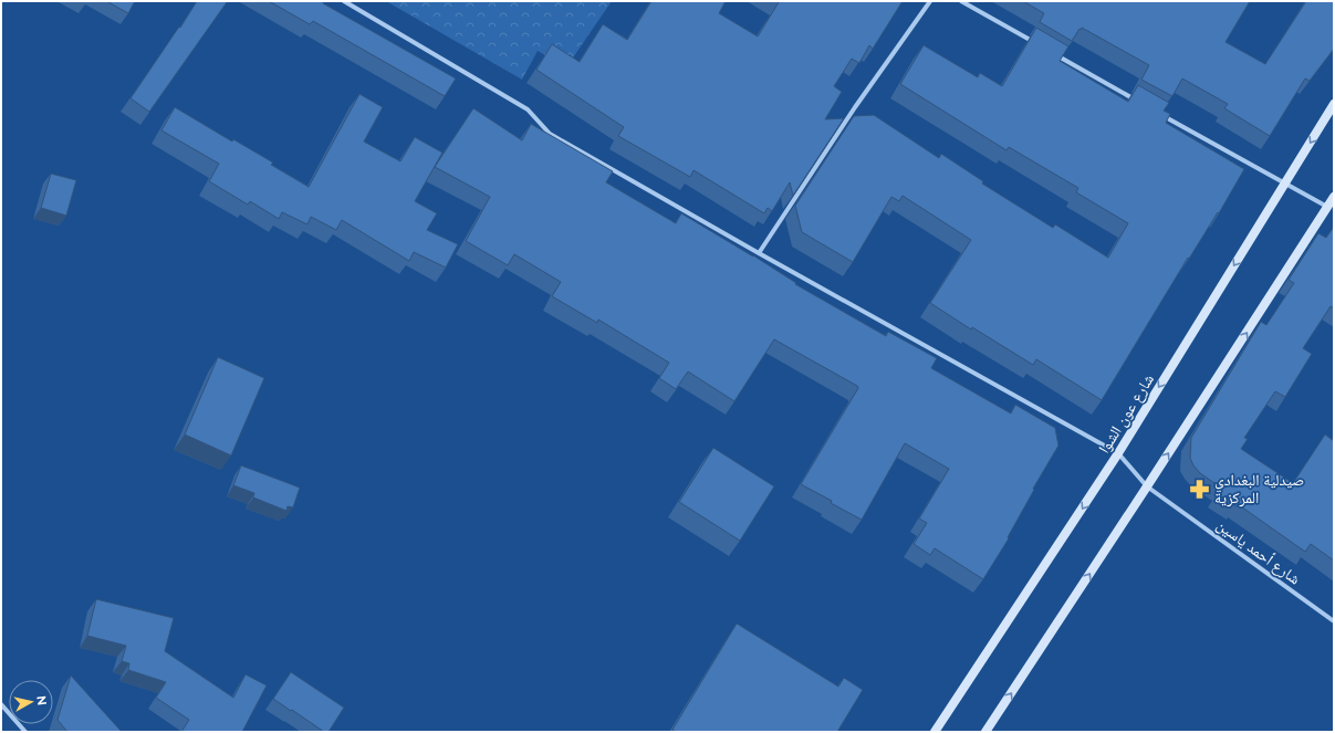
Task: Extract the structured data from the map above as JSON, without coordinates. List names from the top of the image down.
{
  "streets": {
    "main road": ["شارع عون الشوا"],
    "street": ["شارع أحمد ياسين"]
  },
  "crossings": [
    ["شارع عون الشوا", "شارع أحمد ياسين"]
  ],
  "places": {
    "pharmacy": ["صيدلية البغدادي المركزية"]
  },
  "north": "right"
}
